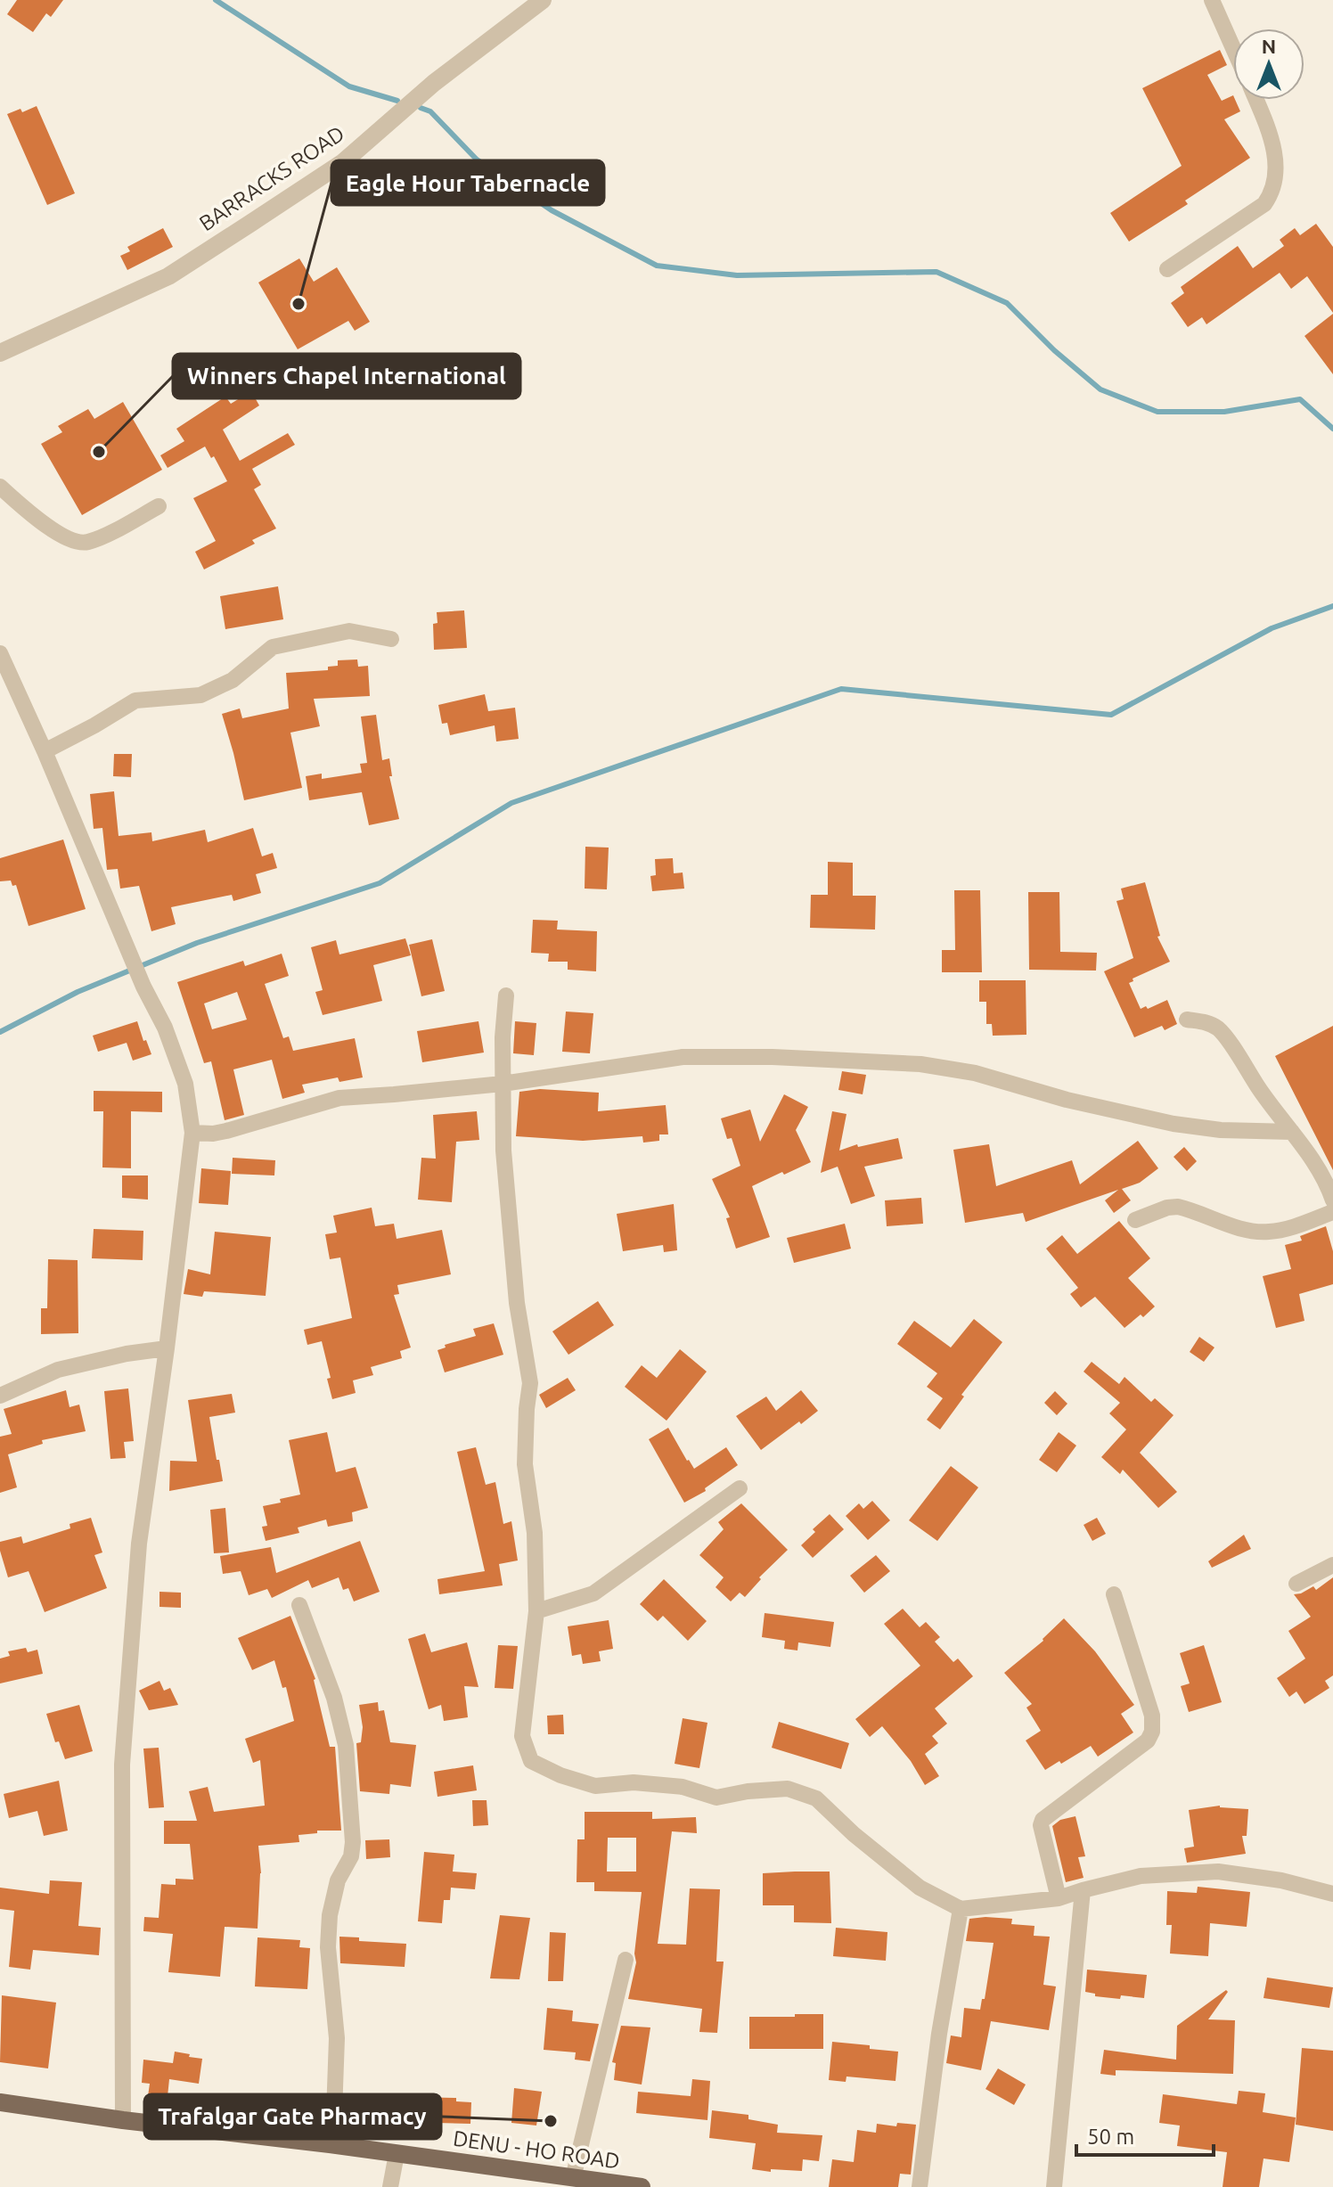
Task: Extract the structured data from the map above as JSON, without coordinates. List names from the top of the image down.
{
  "streets": {
    "main road": ["DENU - HO ROAD"],
    "street": ["BARRACKS ROAD"]
  },
  "places": ["Eagle Hour Tabernacle", "Winners Chapel International", "Trafalgar Gate Pharmacy"],
  "scale_bar": "50 m",
  "north": "top"
}
